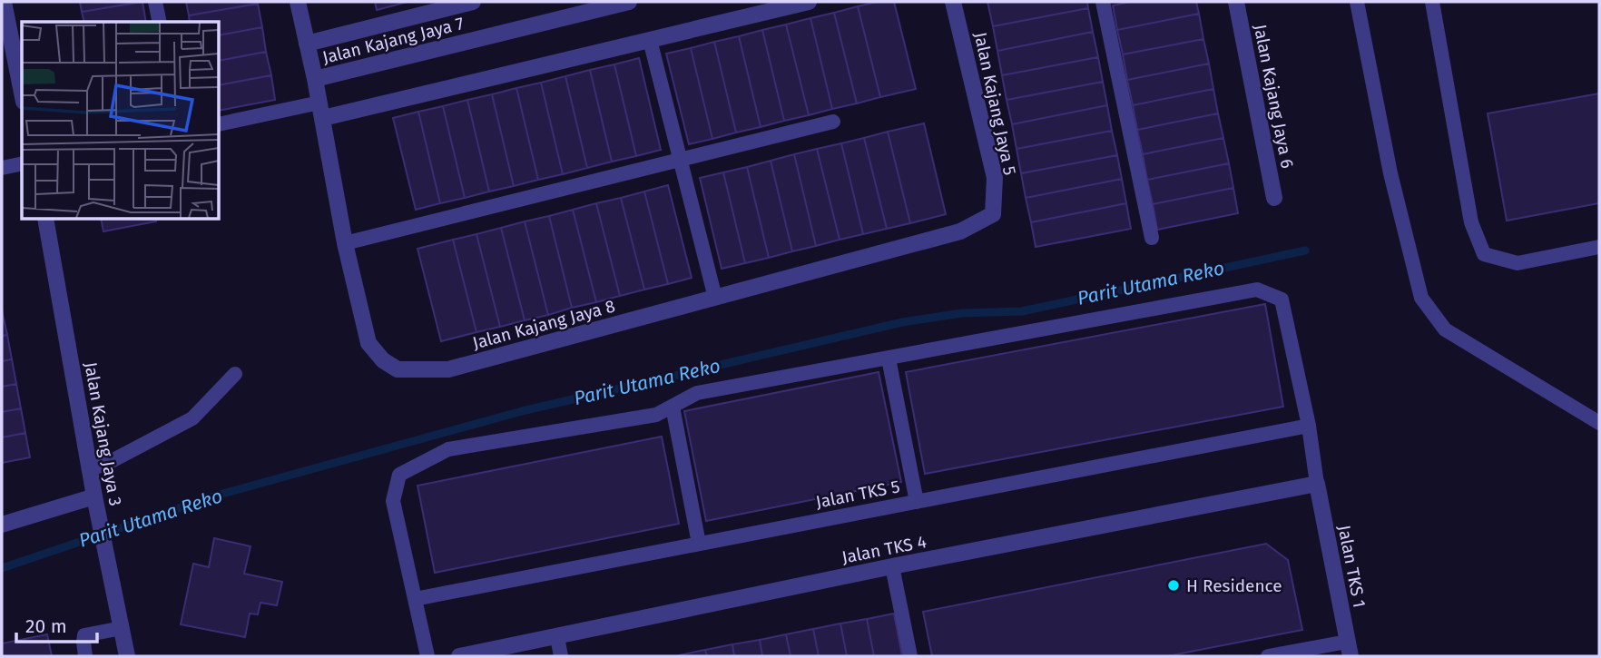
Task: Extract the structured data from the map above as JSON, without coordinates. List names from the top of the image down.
{
  "streets": {
    "street": [
      "Jalan Kajang Jaya 7",
      "Jalan Kajang Jaya 6",
      "Jalan Kajang Jaya 5",
      "Jalan Kajang Jaya 8",
      "Jalan Kajang Jaya 3",
      "Jalan TKS 4",
      "Jalan TKS 1"
    ],
    "lane": ["Jalan TKS 5"]
  },
  "crossings": [
    ["Jalan Kajang Jaya 7", "Jalan Kajang Jaya 8"],
    ["Jalan Kajang Jaya 5", "Jalan Kajang Jaya 8"],
    ["Jalan TKS 4", "Jalan TKS 1"]
  ],
  "water": ["Parit Utama Reko"],
  "places": ["H Residence"],
  "scale_bar": "20 m"
}
